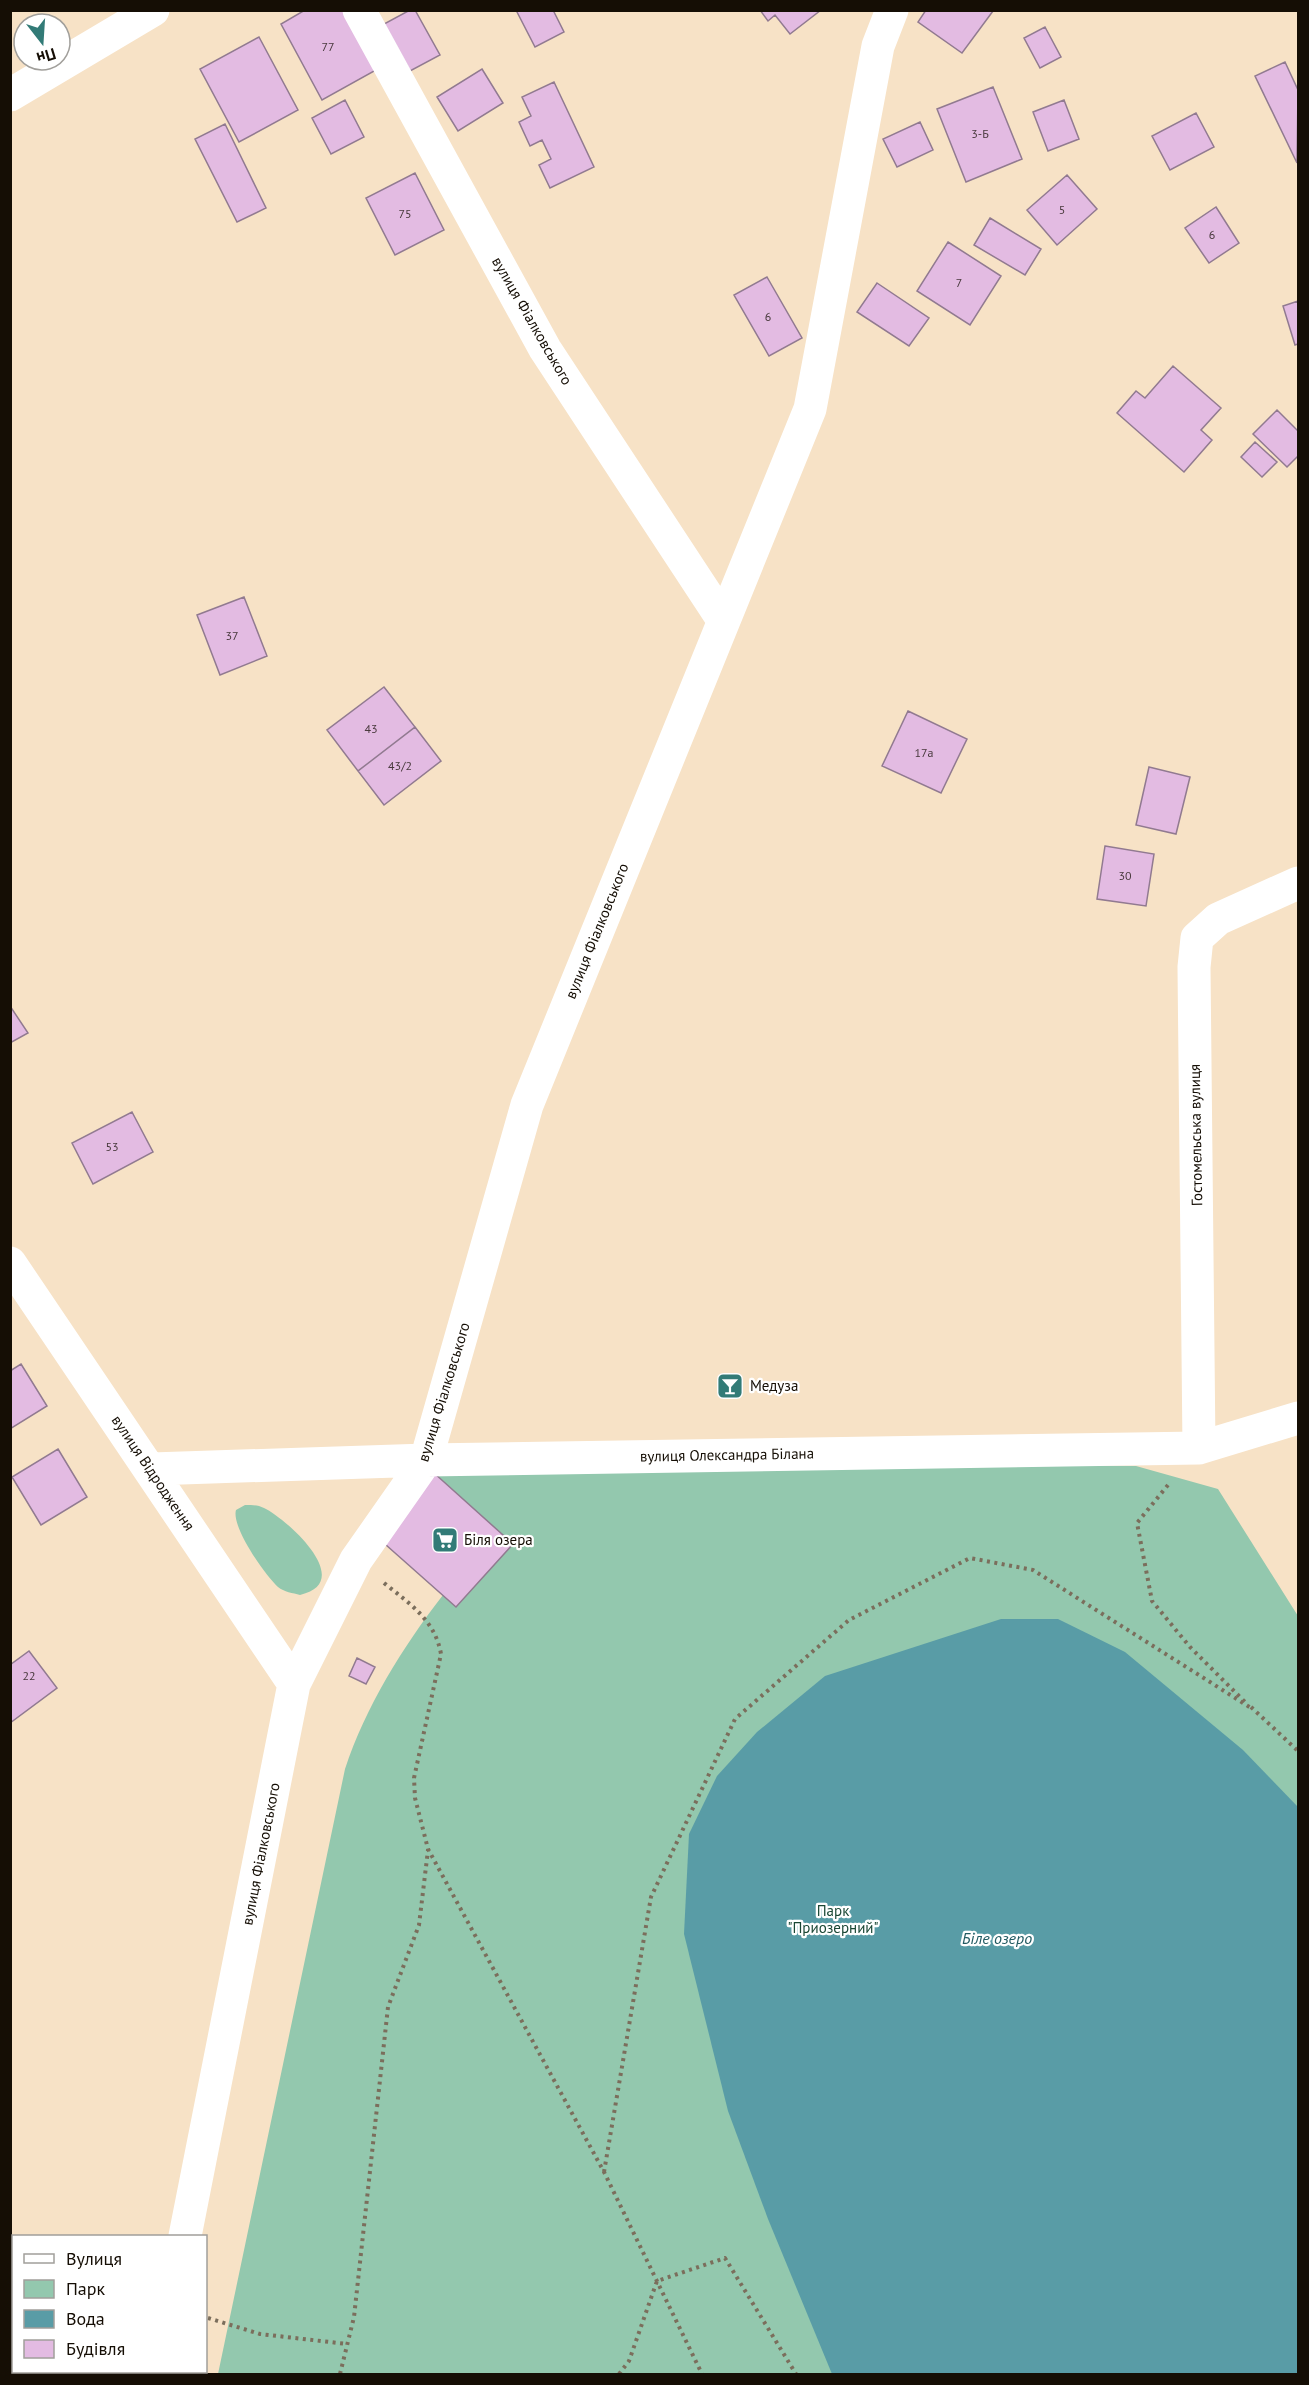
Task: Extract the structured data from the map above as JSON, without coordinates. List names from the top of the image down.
{
  "streets": {
    "street": [
      "вулиця Фіалковського",
      "Гостомельська вулиця",
      "вулиця Олександра Білана",
      "вулиця Відродження"
    ]
  },
  "crossings": [
    ["вулиця Фіалковського", "вулиця Олександра Білана"],
    ["вулиця Фіалковського", "вулиця Відродження"],
    ["Гостомельська вулиця", "вулиця Олександра Білана"],
    ["вулиця Олександра Білана", "вулиця Відродження"]
  ],
  "water": ["Біле озеро"],
  "parks": ["Парк \"Приозерний\""],
  "places": {
    "bar": ["Медуза"],
    "supermarket": ["Біля озера"]
  },
  "house_numbers": [
    "77",
    "3-Б",
    "5",
    "75",
    "6",
    "7",
    "6",
    "37",
    "43",
    "17а",
    "43/2",
    "30",
    "53",
    "22"
  ],
  "legend": [
    "Вулиця",
    "Парк",
    "Вода",
    "Будівля"
  ],
  "north": "bottom"
}
